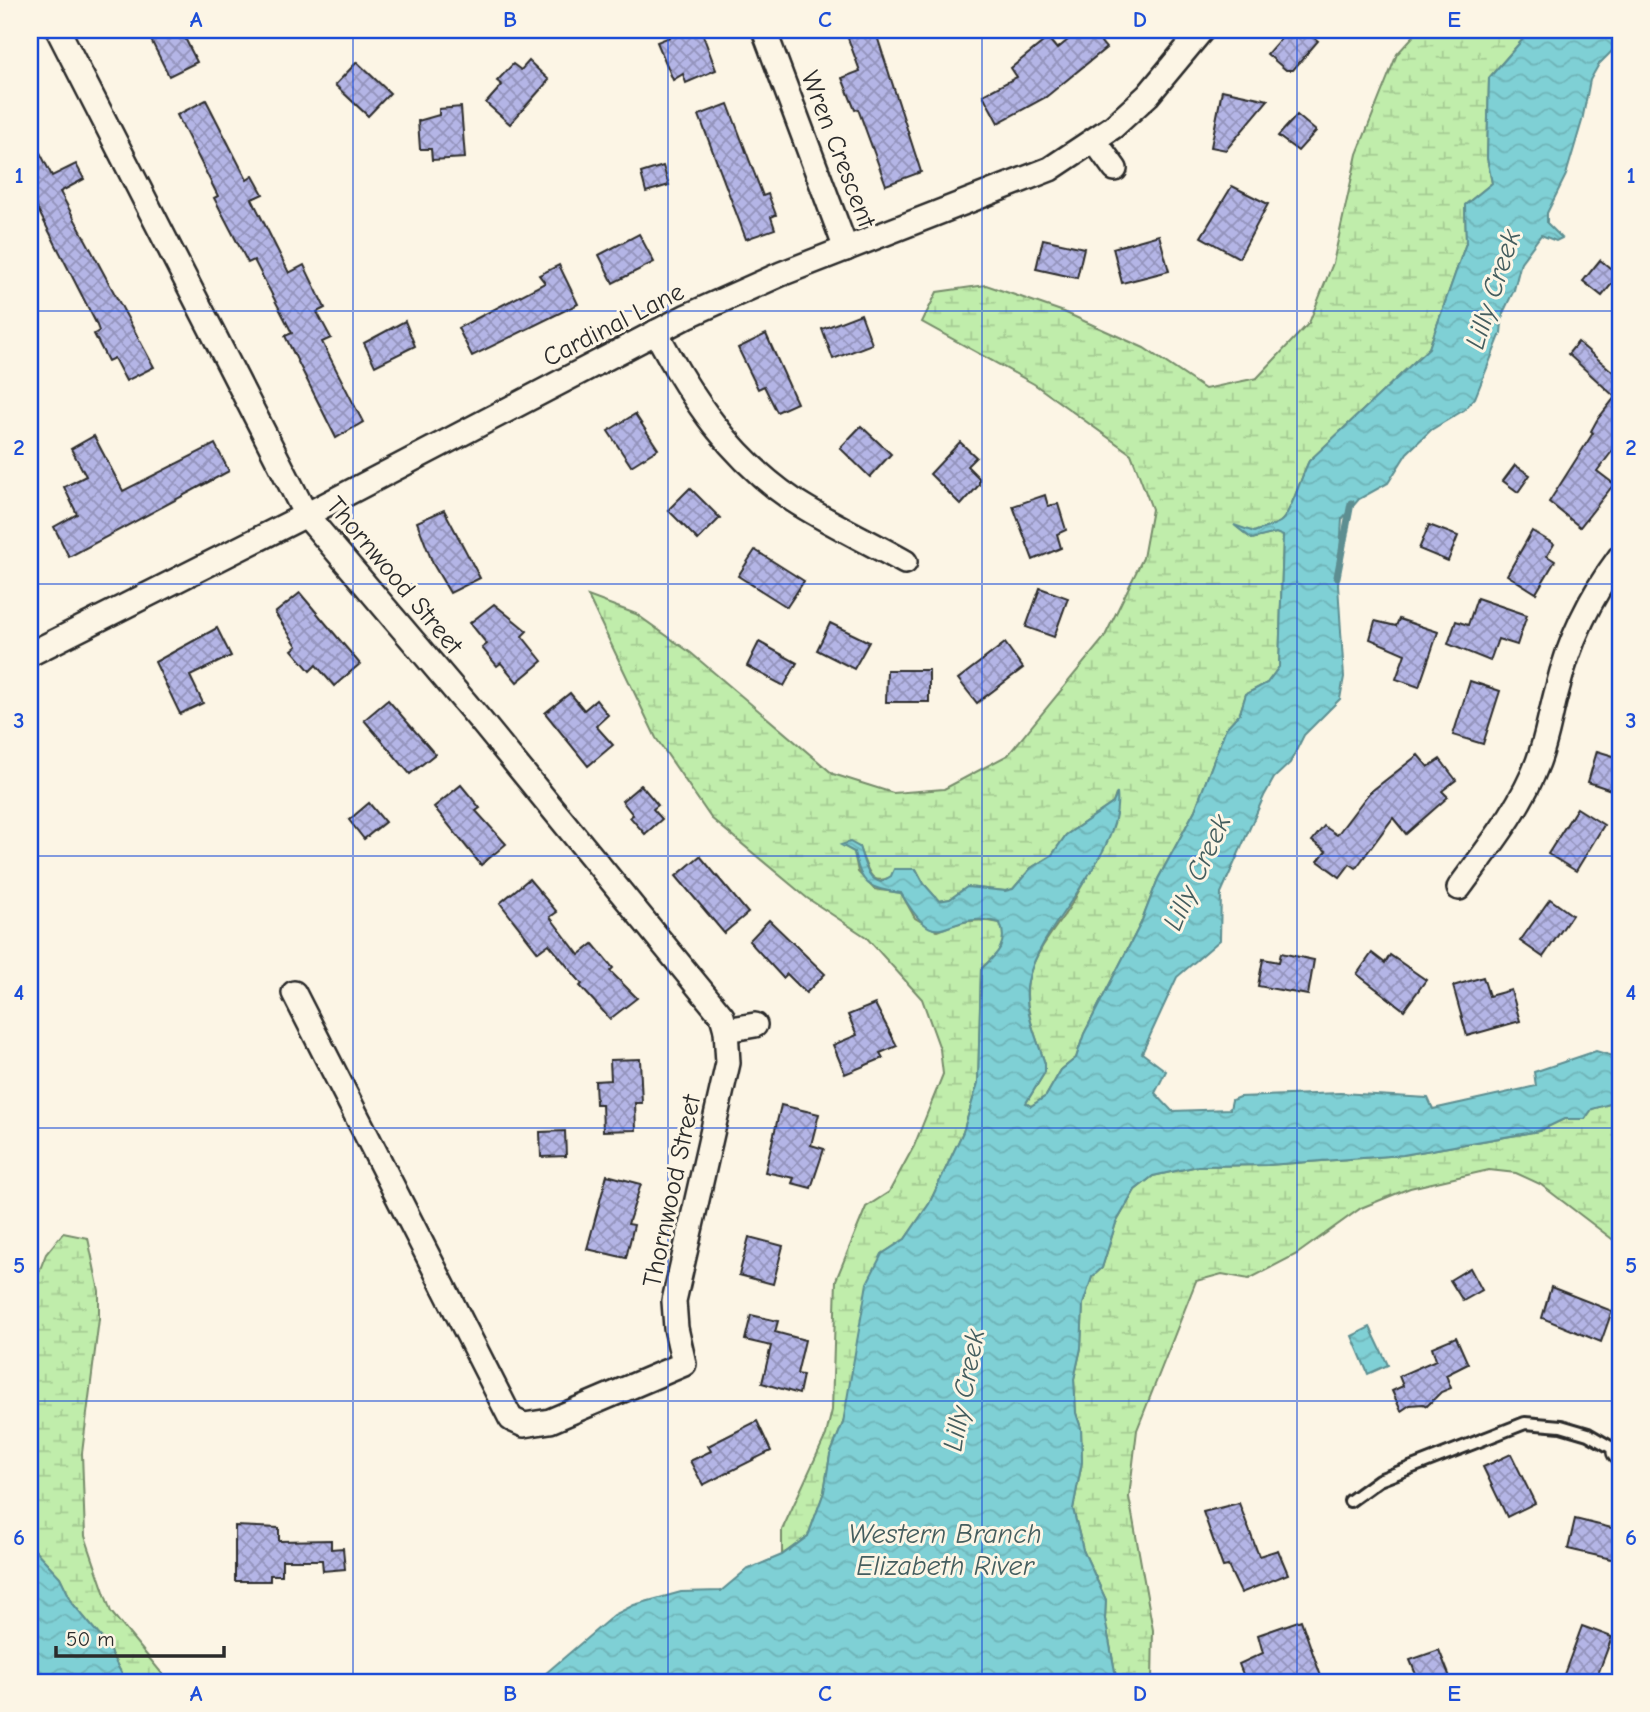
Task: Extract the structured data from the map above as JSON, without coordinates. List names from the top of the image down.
{
  "streets": {
    "street": ["Wren Crescent", "Cardinal Lane", "Thornwood Street"]
  },
  "crossings": [
    ["Wren Crescent", "Cardinal Lane"],
    ["Cardinal Lane", "Thornwood Street"]
  ],
  "water": ["Lilly Creek", "Western Branch Elizabeth River"],
  "scale_bar": "50 m",
  "grid": {
    "columns": [
      "A",
      "B",
      "C",
      "D",
      "E"
    ],
    "rows": [
      "1",
      "2",
      "3",
      "4",
      "5",
      "6"
    ]
  }
}
